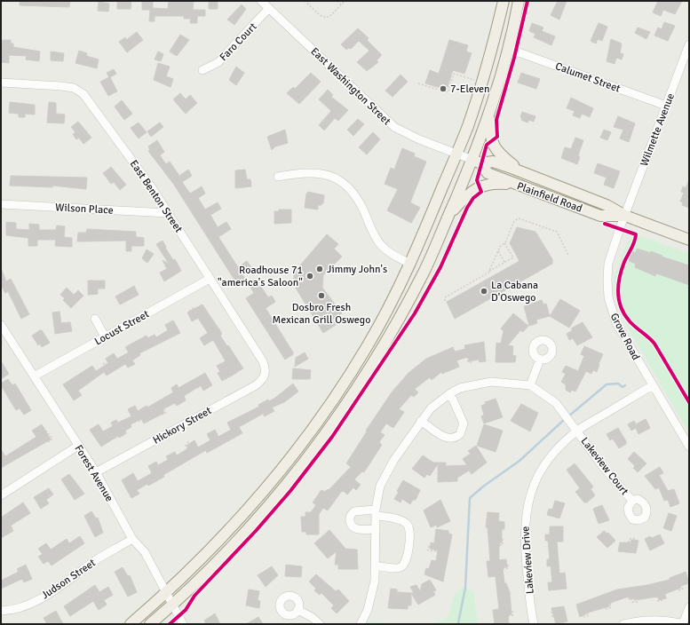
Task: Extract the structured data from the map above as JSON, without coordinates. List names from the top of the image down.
{
  "streets": {
    "main road": ["Plainfield Road"],
    "street": [
      "Faro Court",
      "Calumet Street",
      "East Washington Street",
      "Wilmette Avenue",
      "East Benton Street",
      "Wilson Place",
      "Locust Street",
      "Grove Road",
      "Hickory Street",
      "Lakeview Court",
      "Forest Avenue",
      "Lakeview Drive",
      "Judson Street"
    ]
  },
  "crossings": [
    ["Faro Court", "East Washington Street"],
    ["Calumet Street", "Wilmette Avenue"],
    ["East Washington Street", "Plainfield Road"],
    ["Wilmette Avenue", "Plainfield Road"],
    ["Wilmette Avenue", "Grove Road"],
    ["East Benton Street", "Wilson Place"],
    ["East Benton Street", "Locust Street"],
    ["East Benton Street", "Hickory Street"],
    ["Plainfield Road", "Grove Road"],
    ["Locust Street", "Forest Avenue"],
    ["Grove Road", "Lakeview Drive"],
    ["Hickory Street", "Forest Avenue"],
    ["Lakeview Court", "Lakeview Drive"],
    ["Forest Avenue", "Judson Street"]
  ],
  "places": [
    "7-Eleven",
    "Jimmy John's",
    "Roadhouse 71 \"america's Saloon\"",
    "La Cabana D'Oswego",
    "Dosbro Fresh Mexican Grill Oswego"
  ]
}
